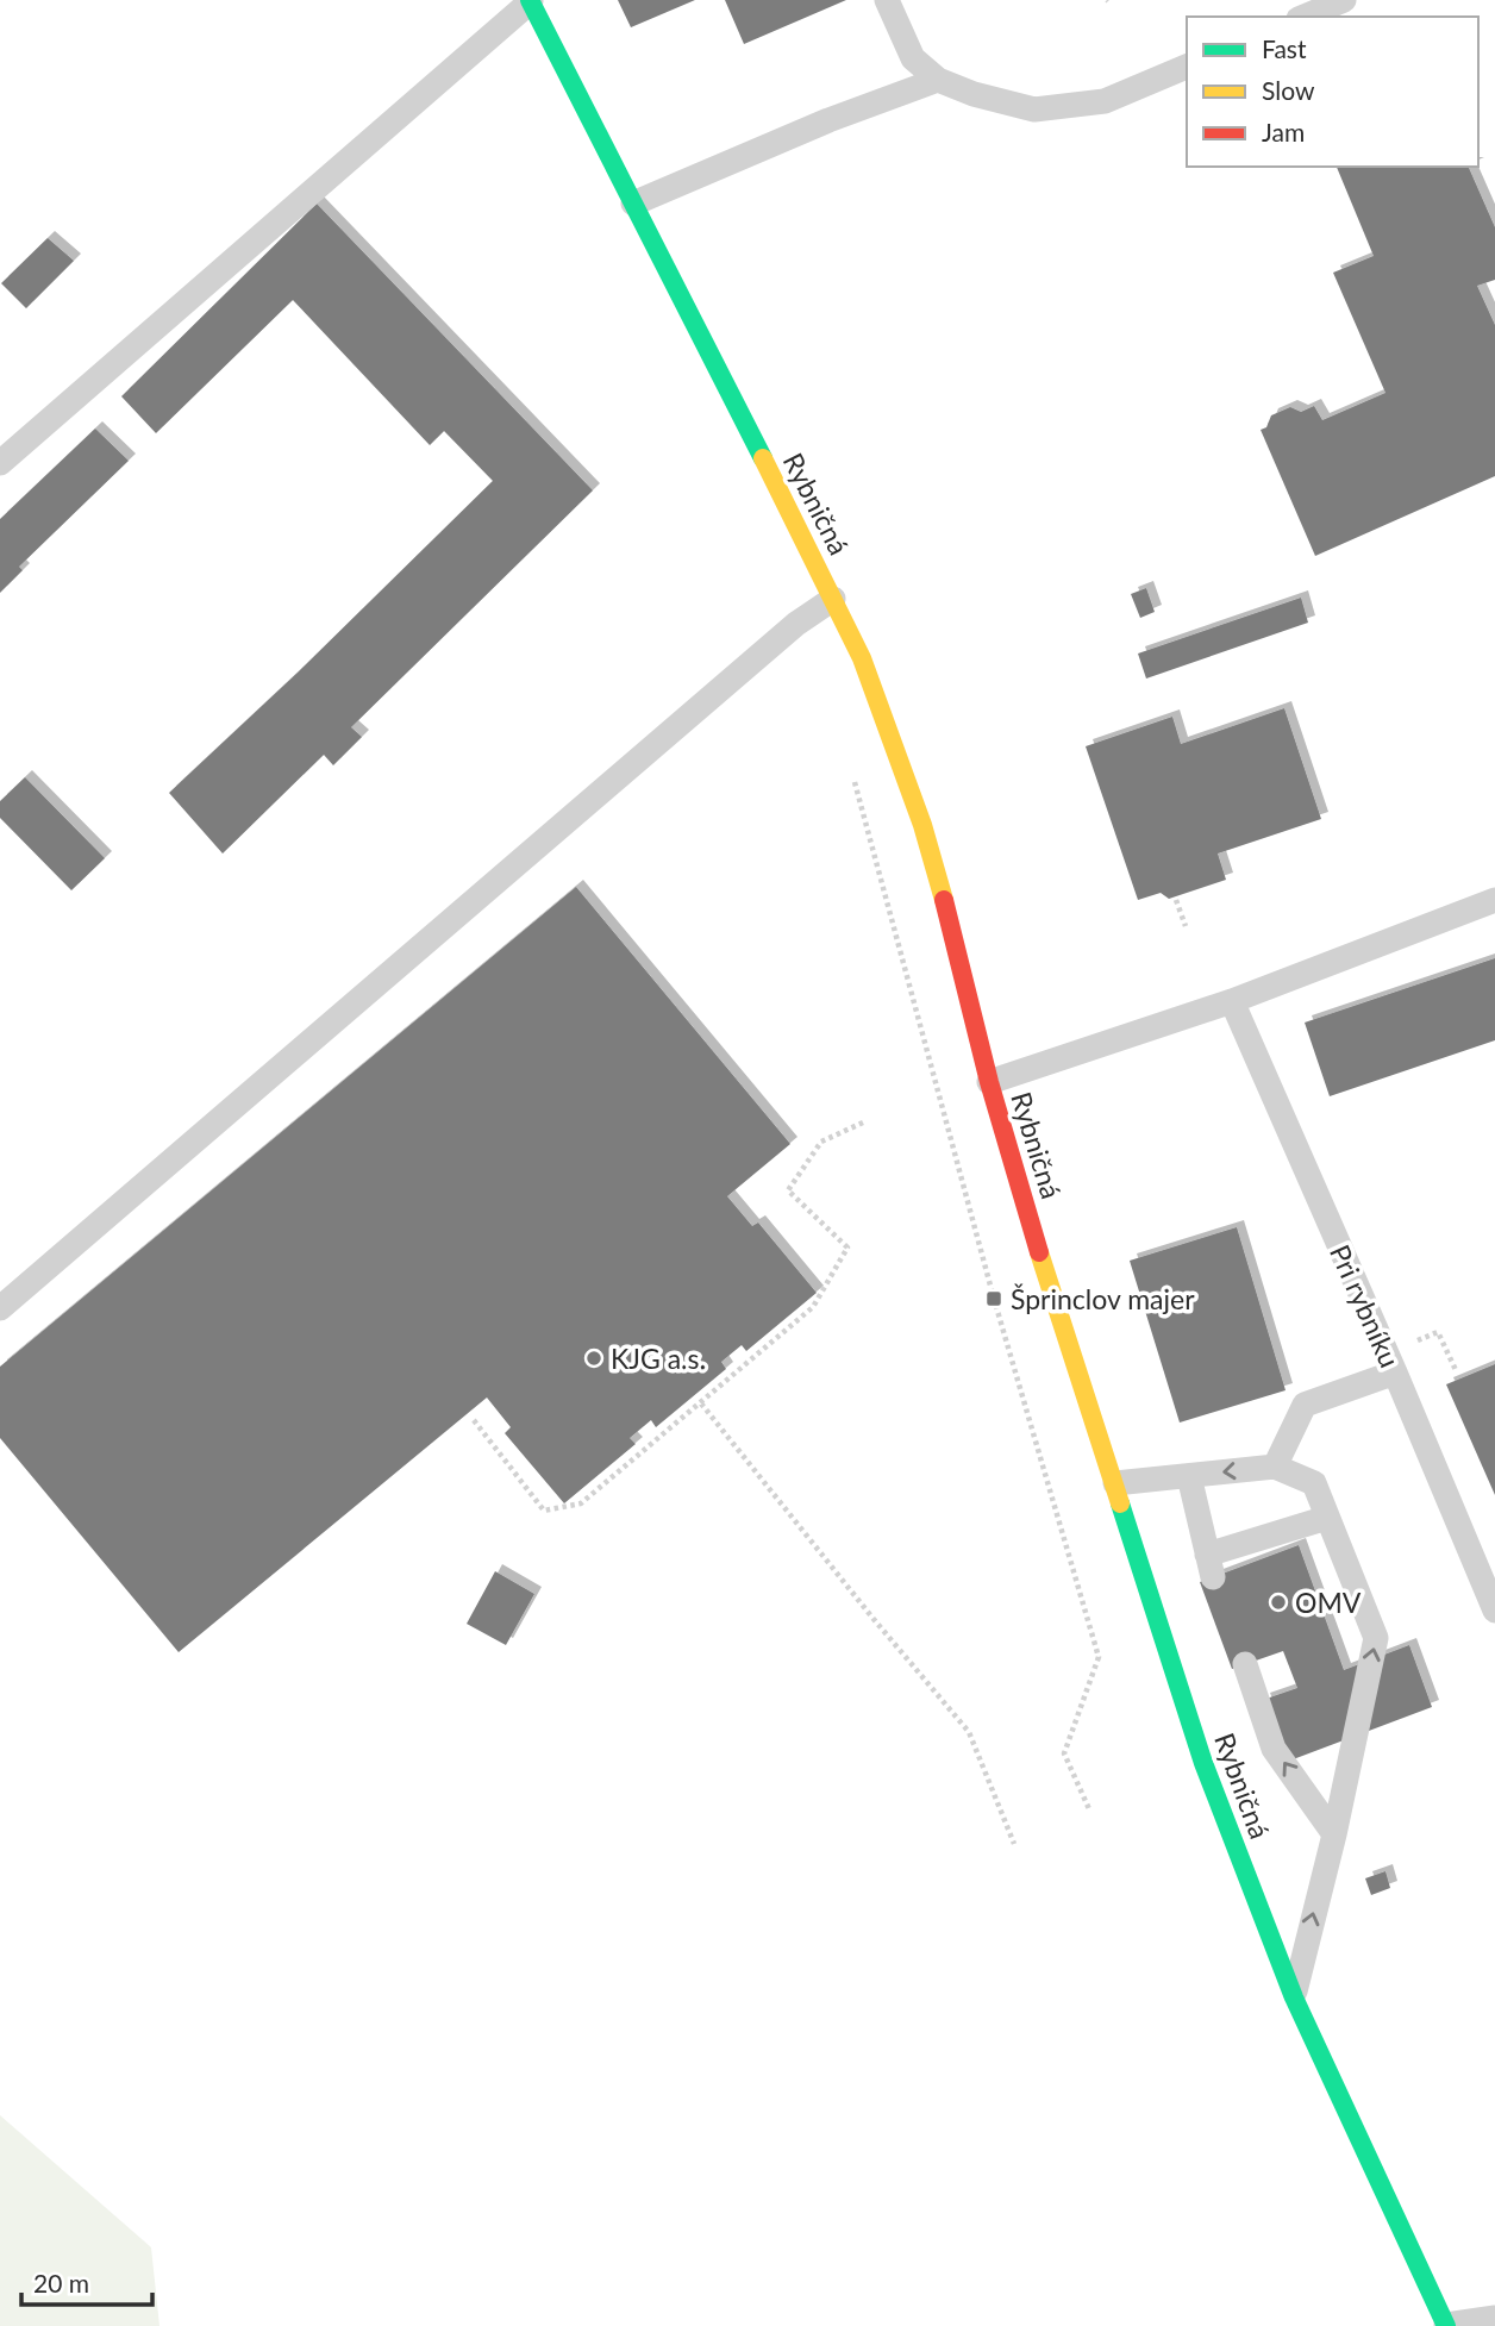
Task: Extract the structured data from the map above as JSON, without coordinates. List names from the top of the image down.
{
  "streets": {
    "main road": ["Rybničná"],
    "lane": ["Pri rybníku"]
  },
  "places": {
    "transit": ["Šprinclov majer"],
    "other": ["KJG a.s.", "OMV"]
  },
  "legend": ["Fast", "Slow", "Jam"],
  "scale_bar": "20 m"
}
